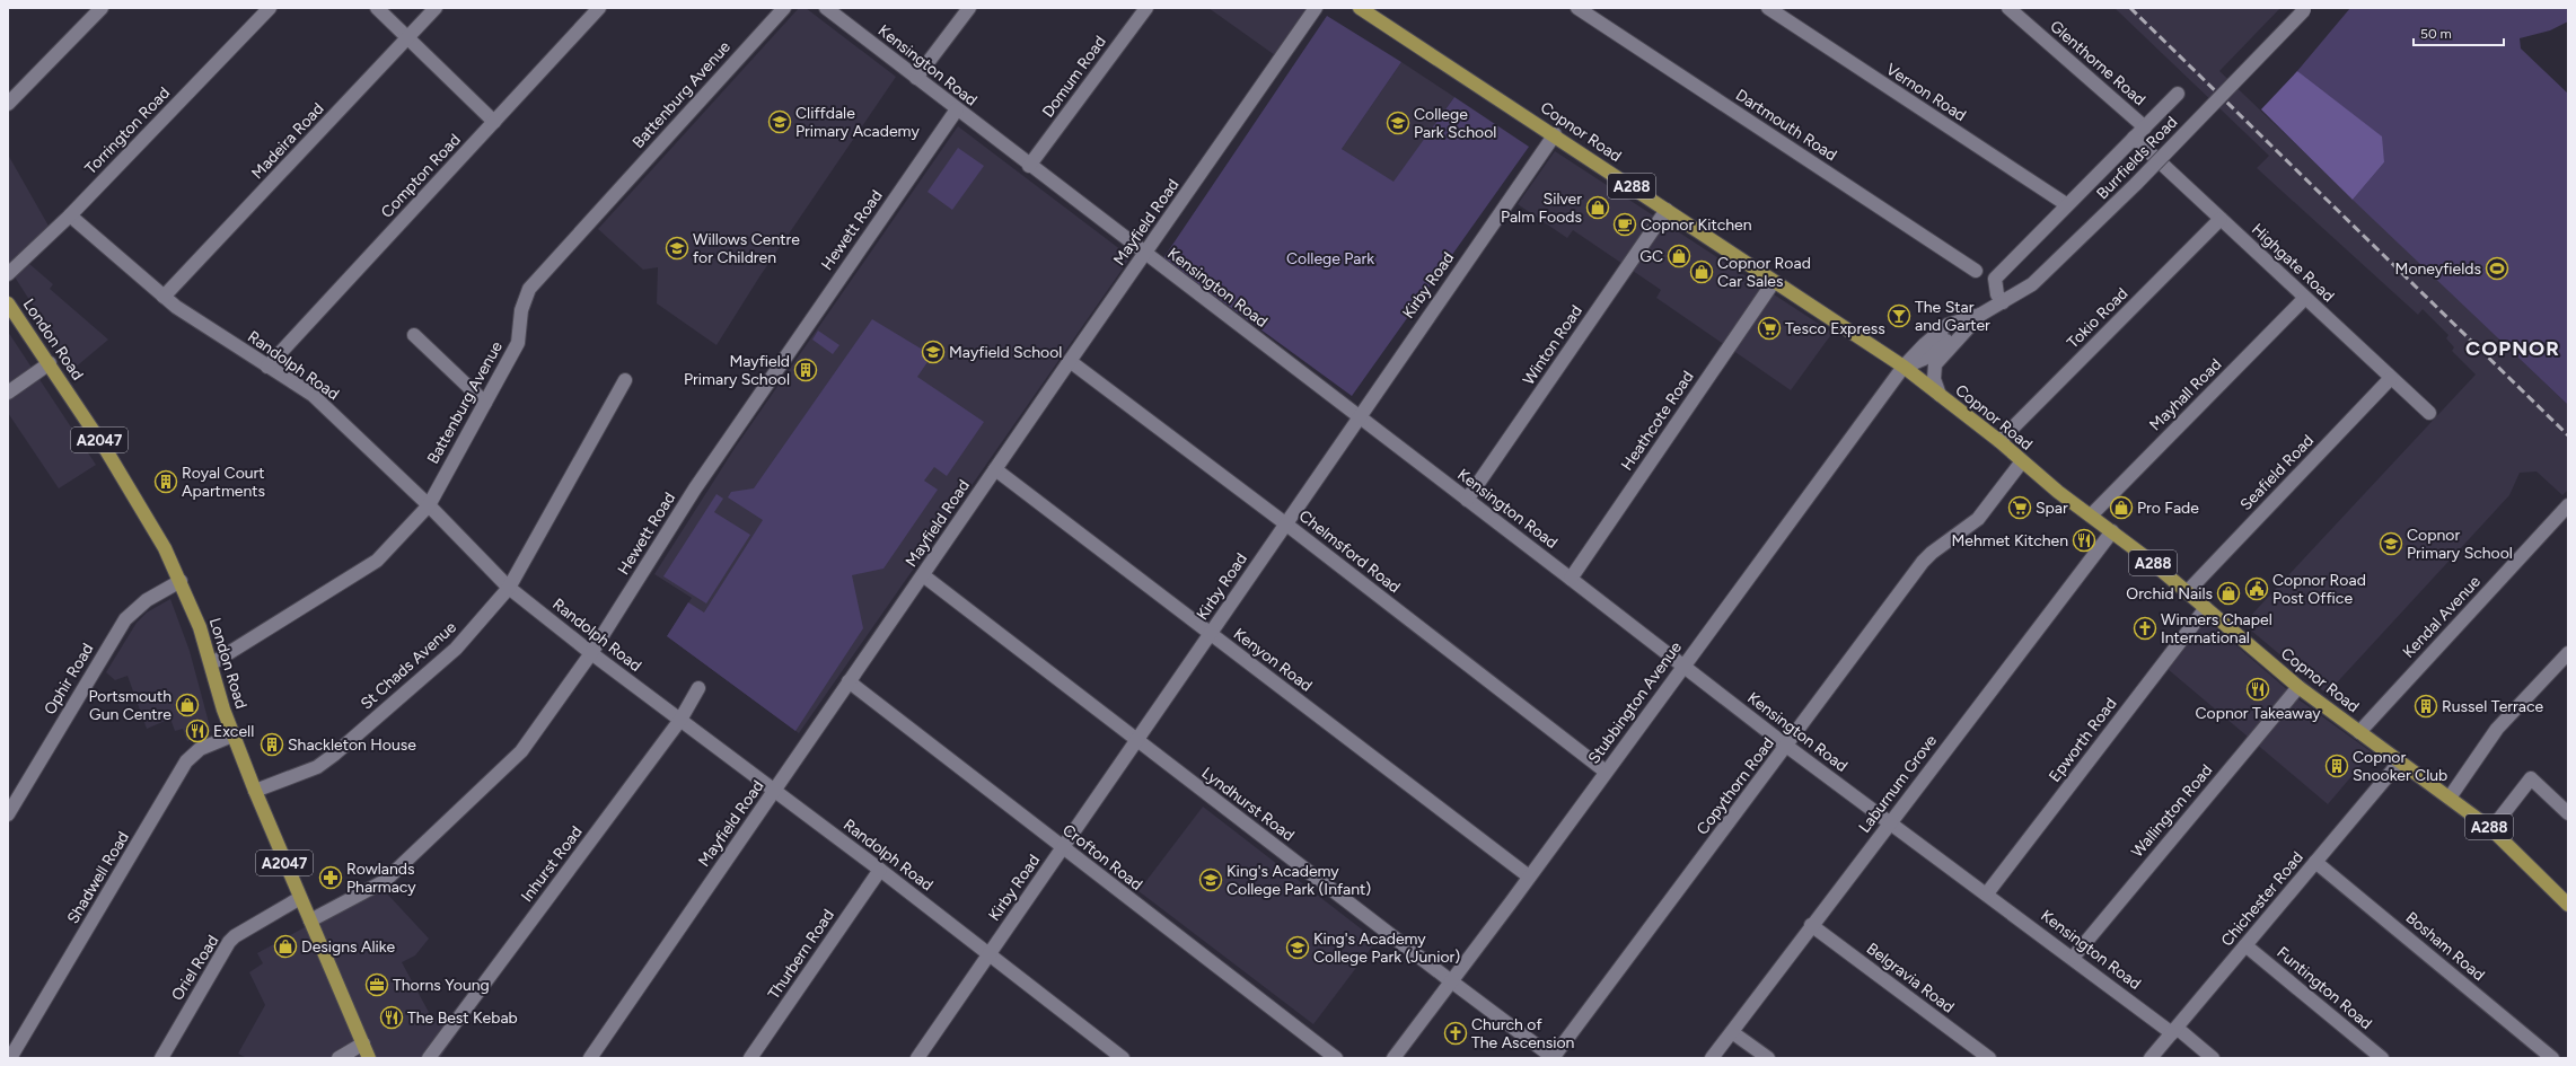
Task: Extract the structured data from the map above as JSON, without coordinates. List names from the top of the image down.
{
  "streets": {
    "main road": [
      "Copnor Road",
      "A288",
      "London Road",
      "A2047"
    ],
    "street": [
      "Glenthorne Road",
      "Kensington Road",
      "Domum Road",
      "Vernon Road",
      "Battenburg Avenue",
      "Dartmouth Road",
      "Torrington Road",
      "Madeira Road",
      "Burrfields Road",
      "Compton Road",
      "Mayfield Road",
      "Hewett Road",
      "Highgate Road",
      "Kirby Road",
      "Tokio Road",
      "Winton Road",
      "Randolph Road",
      "Mayhall Road",
      "Heathcote Road",
      "Seafield Road",
      "Chelmsford Road",
      "Kendal Avenue",
      "Kenyon Road",
      "St Chads Avenue",
      "Ophir Road",
      "Stubbington Avenue",
      "Epworth Road",
      "Laburnum Grove",
      "Copythorn Road",
      "Lyndhurst Road",
      "Wallington Road",
      "Crofton Road",
      "Inhurst Road",
      "Shadwell Road",
      "Chichester Road",
      "Bosham Road",
      "Thurbern Road",
      "Oriel Road",
      "Belgravia Road",
      "Funtington Road"
    ]
  },
  "crossings": [
    ["Kensington Road", "Domum Road"],
    ["Kensington Road", "Mayfield Road"],
    ["Kensington Road", "Hewett Road"],
    ["Kensington Road", "Kirby Road"],
    ["Kensington Road", "Winton Road"],
    ["Kensington Road", "Heathcote Road"],
    ["Kensington Road", "Stubbington Avenue"],
    ["Kensington Road", "Epworth Road"],
    ["Kensington Road", "Laburnum Grove"],
    ["Kensington Road", "Copythorn Road"],
    ["Kensington Road", "Wallington Road"],
    ["Kensington Road", "Chichester Road"],
    ["Battenburg Avenue", "London Road"],
    ["Battenburg Avenue", "Randolph Road"],
    ["Torrington Road", "Randolph Road"],
    ["Copnor Road", "Burrfields Road"],
    ["Copnor Road", "Kirby Road"],
    ["Copnor Road", "Tokio Road"],
    ["Copnor Road", "Winton Road"],
    ["Copnor Road", "Mayhall Road"],
    ["Copnor Road", "Heathcote Road"],
    ["Copnor Road", "Seafield Road"],
    ["Copnor Road", "Kendal Avenue"],
    ["Copnor Road", "Stubbington Avenue"],
    ["Copnor Road", "Epworth Road"],
    ["Copnor Road", "Laburnum Grove"],
    ["Copnor Road", "Copythorn Road"],
    ["Copnor Road", "Wallington Road"],
    ["Copnor Road", "Chichester Road"],
    ["Madeira Road", "Randolph Road"],
    ["Burrfields Road", "Stubbington Avenue"],
    ["Compton Road", "Randolph Road"],
    ["Mayfield Road", "Randolph Road"],
    ["Mayfield Road", "Chelmsford Road"],
    ["Mayfield Road", "Kenyon Road"],
    ["Mayfield Road", "Lyndhurst Road"],
    ["Mayfield Road", "Crofton Road"],
    ["Hewett Road", "London Road"],
    ["Hewett Road", "Randolph Road"],
    ["Highgate Road", "Tokio Road"],
    ["Highgate Road", "Mayhall Road"],
    ["Highgate Road", "Seafield Road"],
    ["Kirby Road", "Randolph Road"],
    ["Kirby Road", "Chelmsford Road"],
    ["Kirby Road", "Kenyon Road"],
    ["Kirby Road", "Lyndhurst Road"],
    ["Kirby Road", "Crofton Road"],
    ["London Road", "St Chads Avenue"],
    ["London Road", "Ophir Road"],
    ["London Road", "Shadwell Road"],
    ["London Road", "Oriel Road"],
    ["Randolph Road", "St Chads Avenue"],
    ["Randolph Road", "Inhurst Road"],
    ["Randolph Road", "Thurbern Road"],
    ["Chelmsford Road", "Stubbington Avenue"],
    ["Kenyon Road", "Stubbington Avenue"],
    ["Stubbington Avenue", "Lyndhurst Road"],
    ["Laburnum Grove", "Belgravia Road"],
    ["Copythorn Road", "Lyndhurst Road"],
    ["Chichester Road", "Bosham Road"],
    ["Chichester Road", "Funtington Road"]
  ],
  "districts": ["COPNOR"],
  "parks": ["College Park"],
  "places": {
    "school or university": [
      "Cliffdale Primary Academy",
      "College Park School",
      "Willows Centre for Children",
      "Mayfield School",
      "Copnor Primary School",
      "King's Academy College Park (Infant)",
      "King's Academy College Park (Junior)"
    ],
    "shop": [
      "Silver Palm Foods",
      "GC",
      "Copnor Road Car Sales",
      "Pro Fade",
      "Orchid Nails",
      "Portsmouth Gun Centre",
      "Designs Alike"
    ],
    "cafe": ["Copnor Kitchen"],
    "sports": ["Moneyfields"],
    "bar": ["The Star and Garter"],
    "supermarket": ["Tesco Express", "Spar"],
    "building": [
      "Mayfield Primary School",
      "Royal Court Apartments",
      "Russel Terrace",
      "Shackleton House",
      "Copnor Snooker Club"
    ],
    "restaurant": [
      "Mehmet Kitchen",
      "Copnor Takeaway",
      "Excell",
      "The Best Kebab"
    ],
    "public building": ["Copnor Road Post Office"],
    "church": ["Winners Chapel International", "Church of The Ascension"],
    "pharmacy": ["Rowlands Pharmacy"],
    "office": ["Thorns Young"]
  },
  "scale_bar": "50 m"
}
